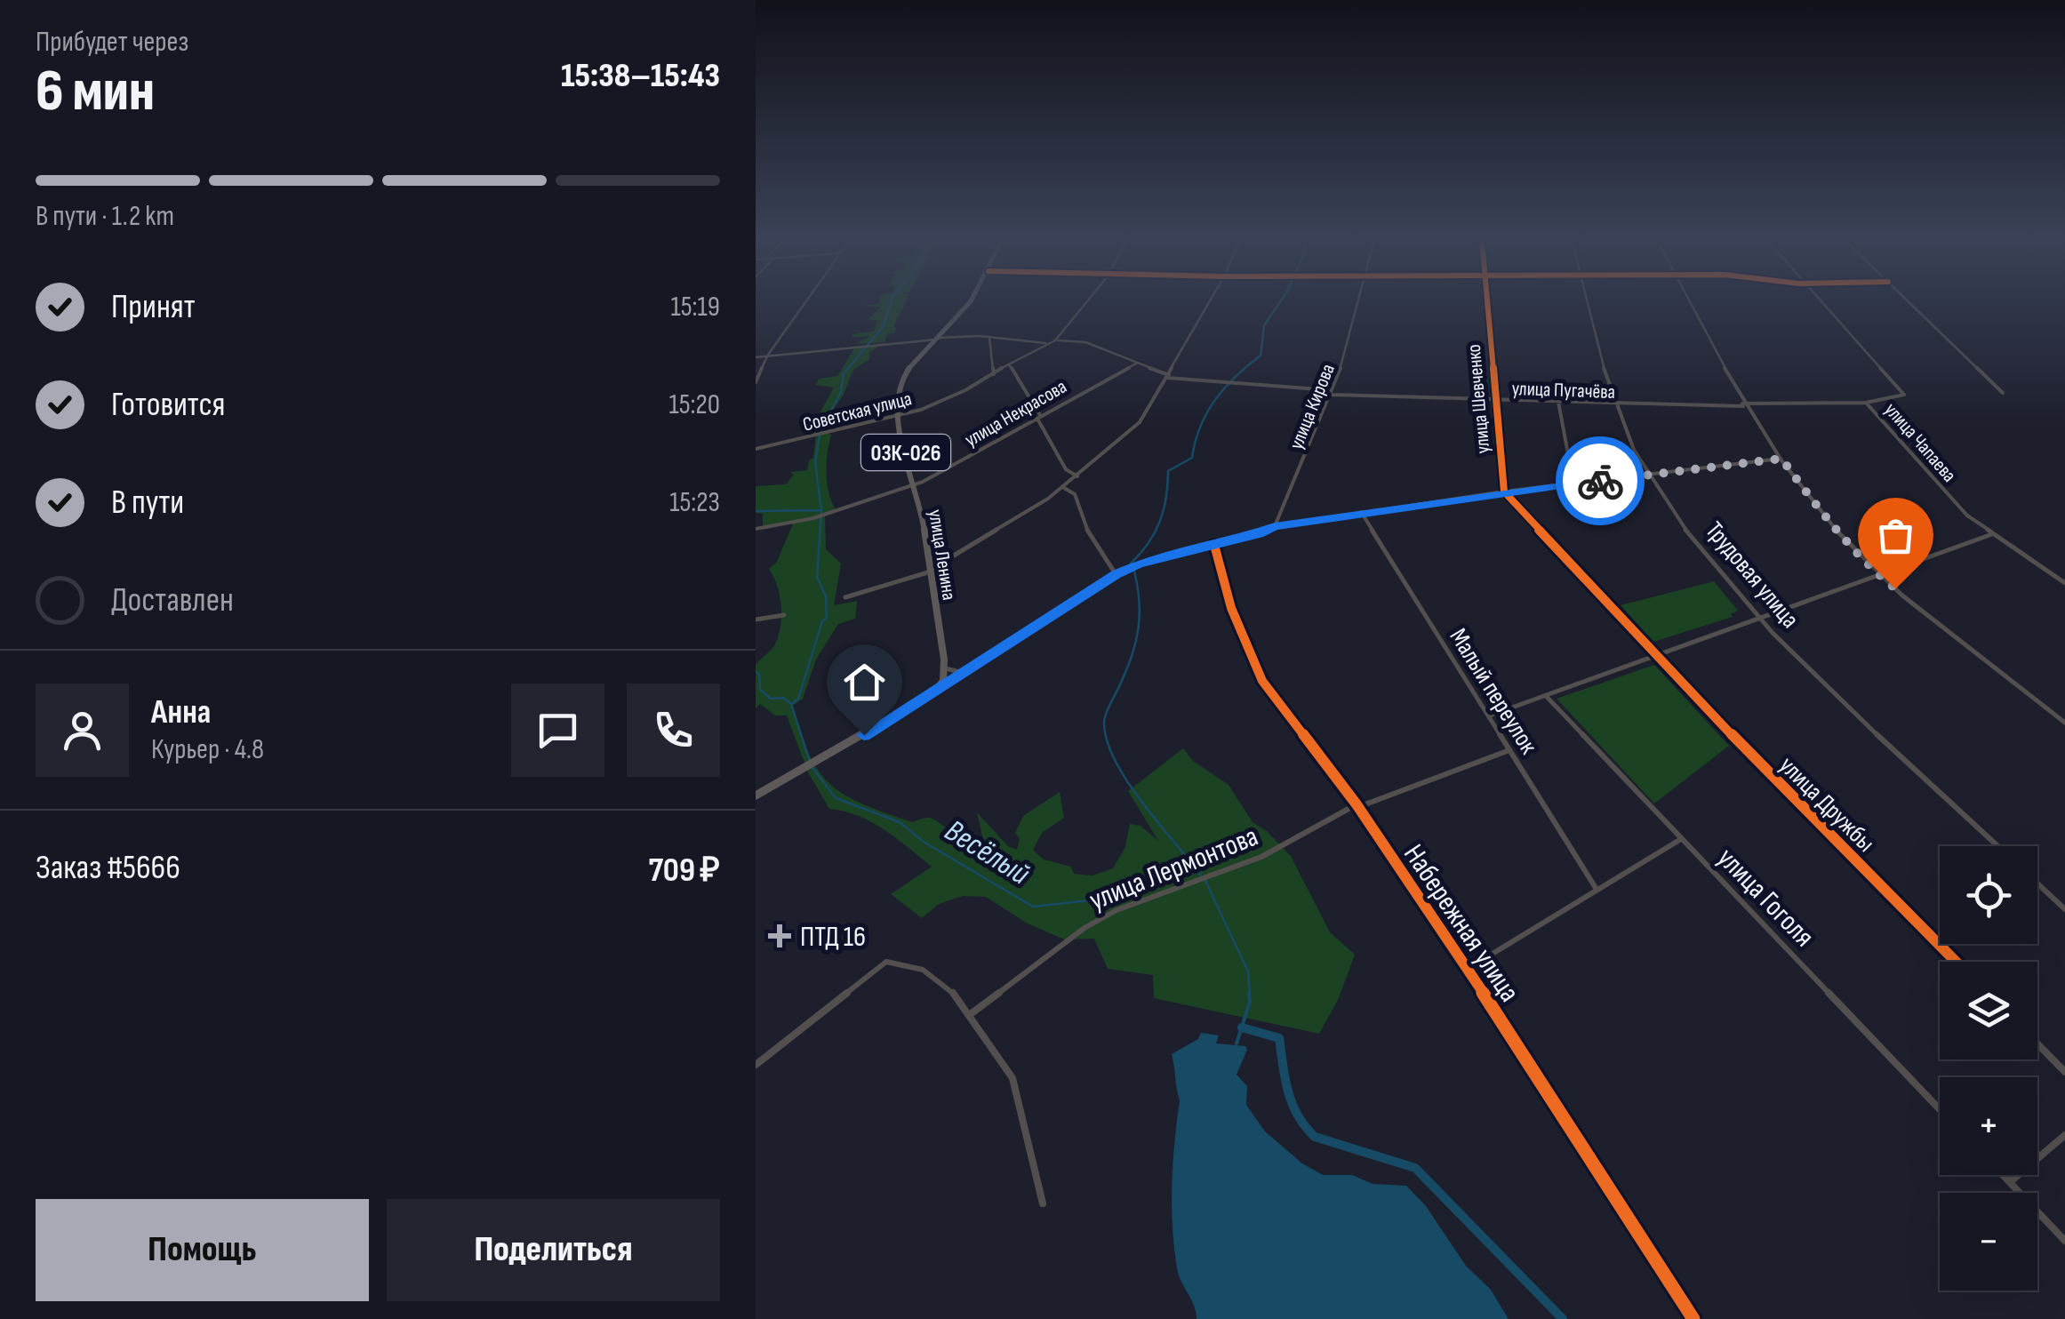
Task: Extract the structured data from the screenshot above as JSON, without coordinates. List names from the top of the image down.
{
  "streets": {
    "main road": ["03К-026", "улица Ленина"],
    "street": [
      "улица Пугачёва",
      "улица Шевченко",
      "улица Кирова",
      "Советская улица",
      "улица Некрасова",
      "улица Чапаева",
      "Трудовая улица",
      "Малый переулок",
      "улица Дружбы",
      "улица Лермонтова",
      "улица Гоголя",
      "Набережная улица"
    ]
  },
  "crossings": [
    ["улица Пугачёва", "улица Шевченко"],
    ["улица Пугачёва", "улица Кирова"],
    ["улица Пугачёва", "Советская улица"],
    ["улица Пугачёва", "улица Некрасова"],
    ["улица Пугачёва", "улица Чапаева"],
    ["улица Пугачёва", "Трудовая улица"],
    ["Советская улица", "улица Ленина"],
    ["улица Некрасова", "улица Ленина"],
    ["Малый переулок", "улица Лермонтова"],
    ["улица Лермонтова", "Набережная улица"]
  ],
  "water": ["Весёлый"],
  "places": {
    "health": ["ПТД 16"]
  },
  "page": {
    "heading": ["6 мин", "Прибудет через", "15:38–15:43"],
    "panel": [
      "Анна",
      "Курьер · 4.8",
      "Заказ #5666",
      "709 ₽"
    ],
    "bar": "В пути · 1.2 km",
    "list": [
      ["Принят", "15:19"],
      ["Готовится", "15:20"],
      ["В пути", "15:23"],
      "Доставлен"
    ],
    "map_buttons": ["+", "−"],
    "buttons": ["Помощь", "Поделиться"]
  }
}
